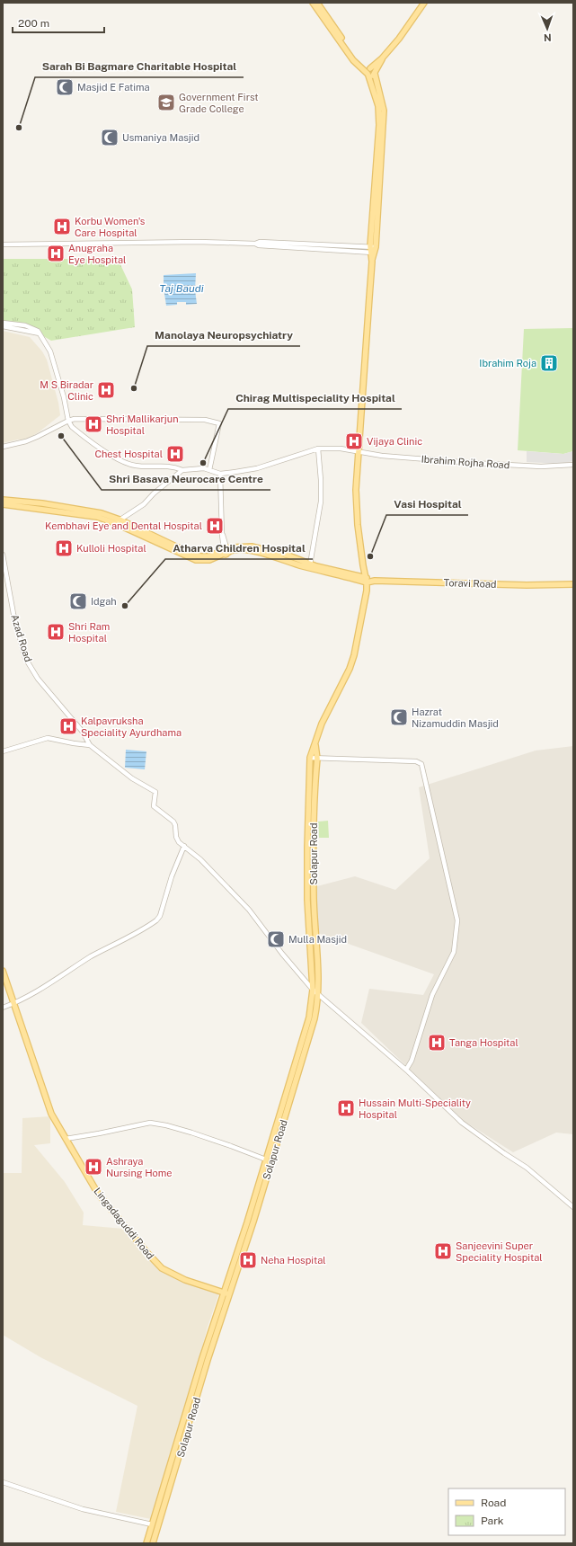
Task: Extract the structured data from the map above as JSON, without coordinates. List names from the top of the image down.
{
  "streets": {
    "main road": ["Toravi Road", "Solapur Road", "Lingadaguddi Road"],
    "street": ["Ibrahim Rojha Road", "Azad Road"]
  },
  "crossings": [
    ["Toravi Road", "Solapur Road"],
    ["Solapur Road", "Lingadaguddi Road"]
  ],
  "water": ["Taj Baudi"],
  "places": {
    "mosque": [
      "Masjid E Fatima",
      "Usmaniya Masjid",
      "Idgah",
      "Hazrat Nizamuddin Masjid",
      "Mulla Masjid"
    ],
    "school or university": ["Government First Grade College"],
    "other": [
      "Sarah Bi Bagmare Charitable Hospital",
      "Manolaya Neuropsychiatry",
      "Shri Basava Neurocare Centre",
      "Chirag Multispeciality Hospital",
      "Vasi Hospital",
      "Atharva Children Hospital"
    ],
    "hospital": [
      "Korbu Women's Care Hospital",
      "Anugraha Eye Hospital",
      "M S Biradar Clinic",
      "Shri Mallikarjun Hospital",
      "Vijaya Clinic",
      "Chest Hospital",
      "Kembhavi Eye and Dental Hospital",
      "Kulloli Hospital",
      "Shri Ram Hospital",
      "Kalpavruksha Speciality Ayurdhama",
      "Tanga Hospital",
      "Hussain Multi-Speciality Hospital",
      "Ashraya Nursing Home",
      "Sanjeevini Super Speciality Hospital",
      "Neha Hospital"
    ],
    "building": ["Ibrahim Roja"]
  },
  "legend": ["Road", "Park"],
  "scale_bar": "200 m",
  "north": "bottom"
}
